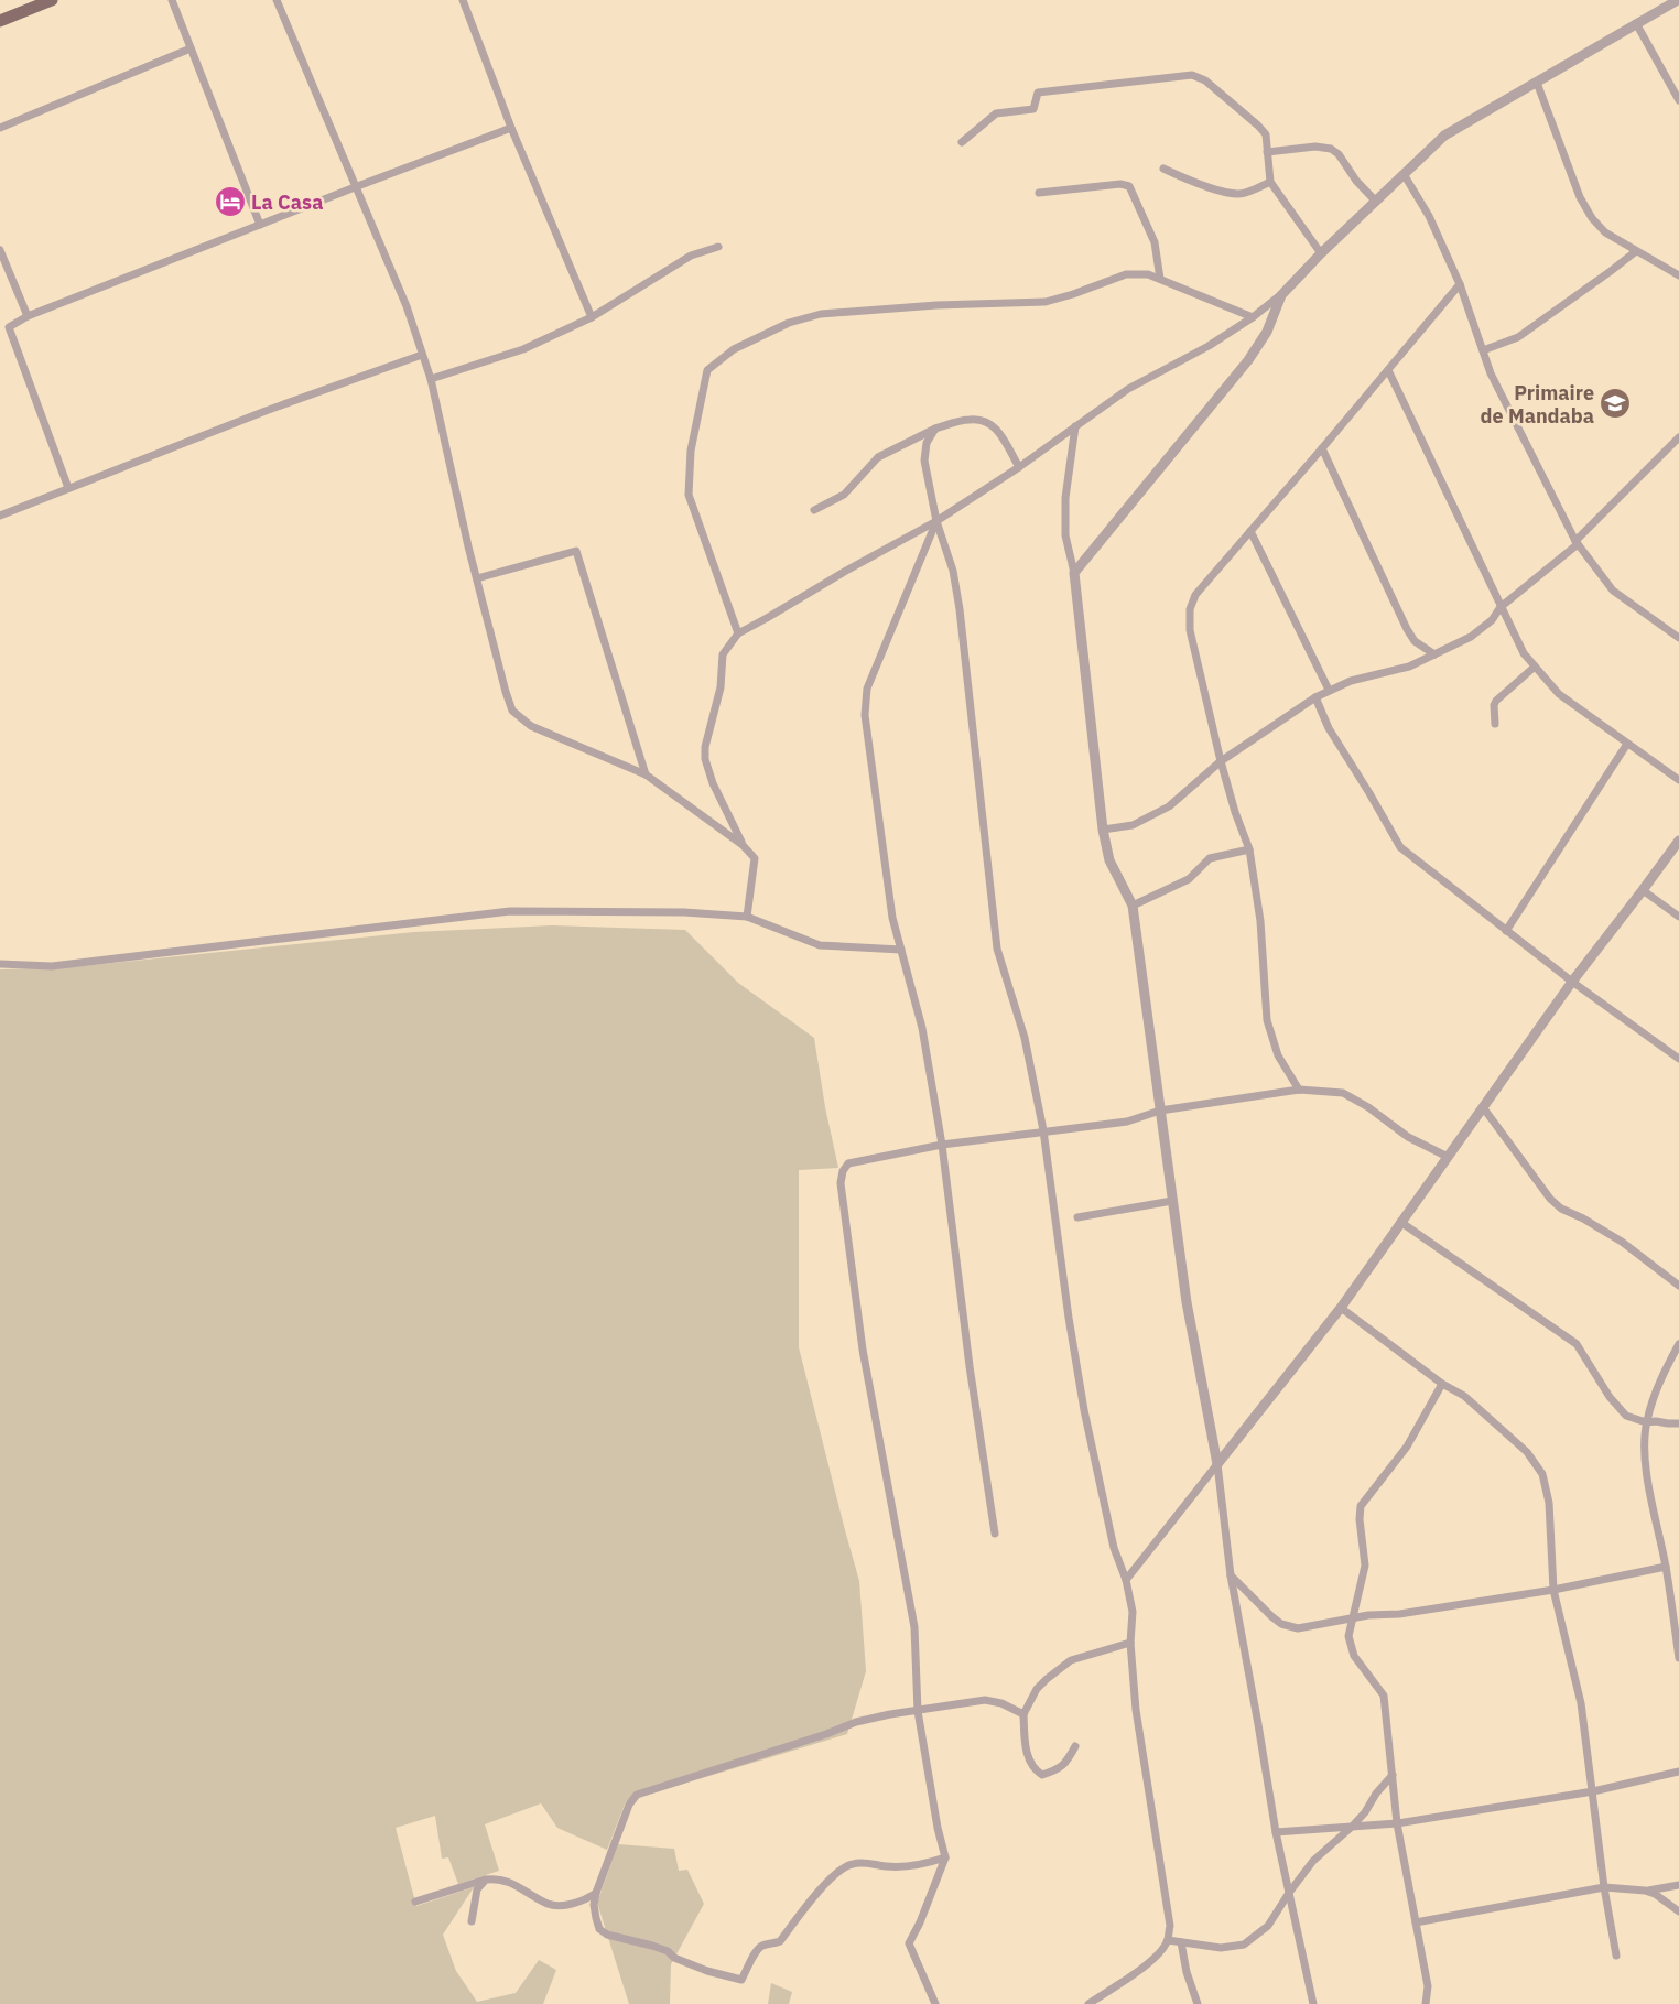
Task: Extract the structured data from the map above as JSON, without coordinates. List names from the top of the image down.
{
  "places": {
    "hotel": ["La Casa"],
    "school or university": ["Primaire de Mandaba"]
  }
}
